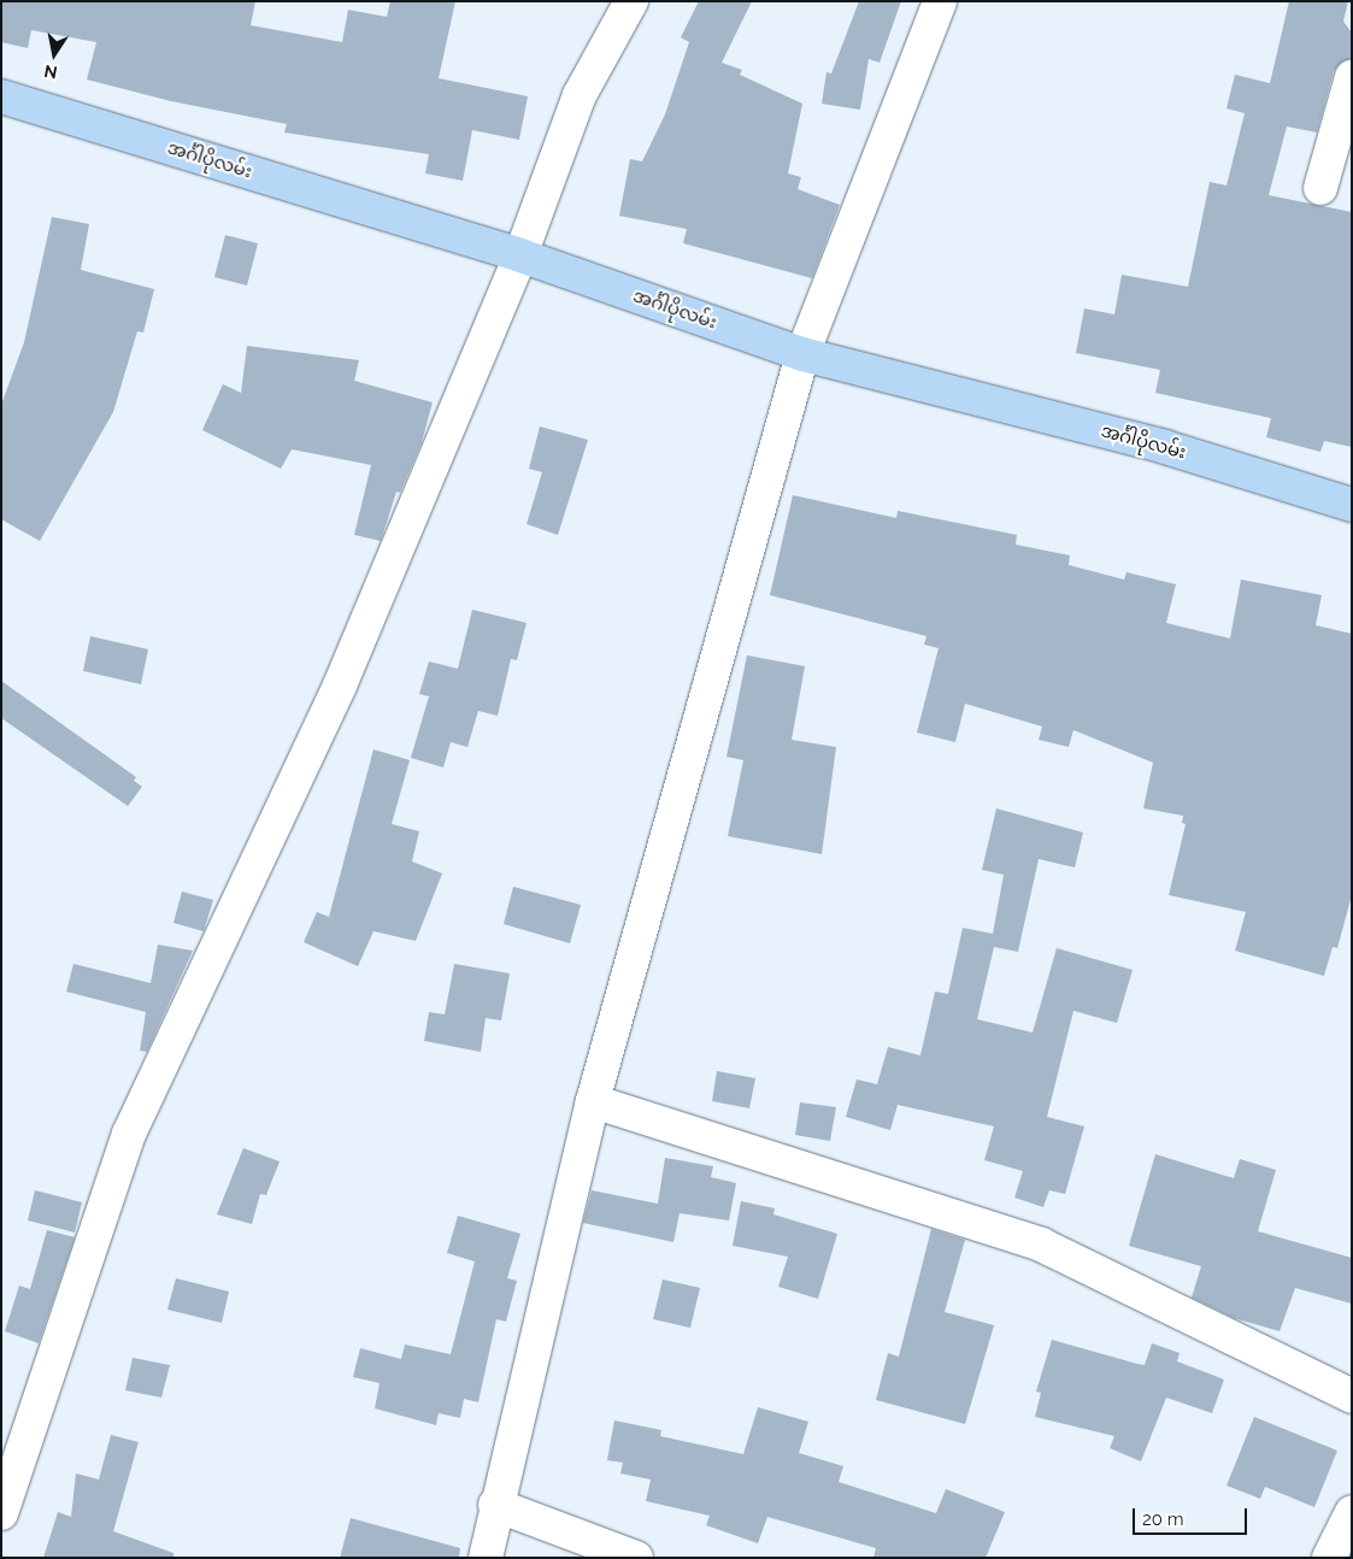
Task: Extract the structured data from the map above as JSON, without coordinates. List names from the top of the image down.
{
  "streets": {
    "main road": ["အင်္ဂါပိုလမ်း"]
  },
  "scale_bar": "20 m",
  "north": "bottom"
}
